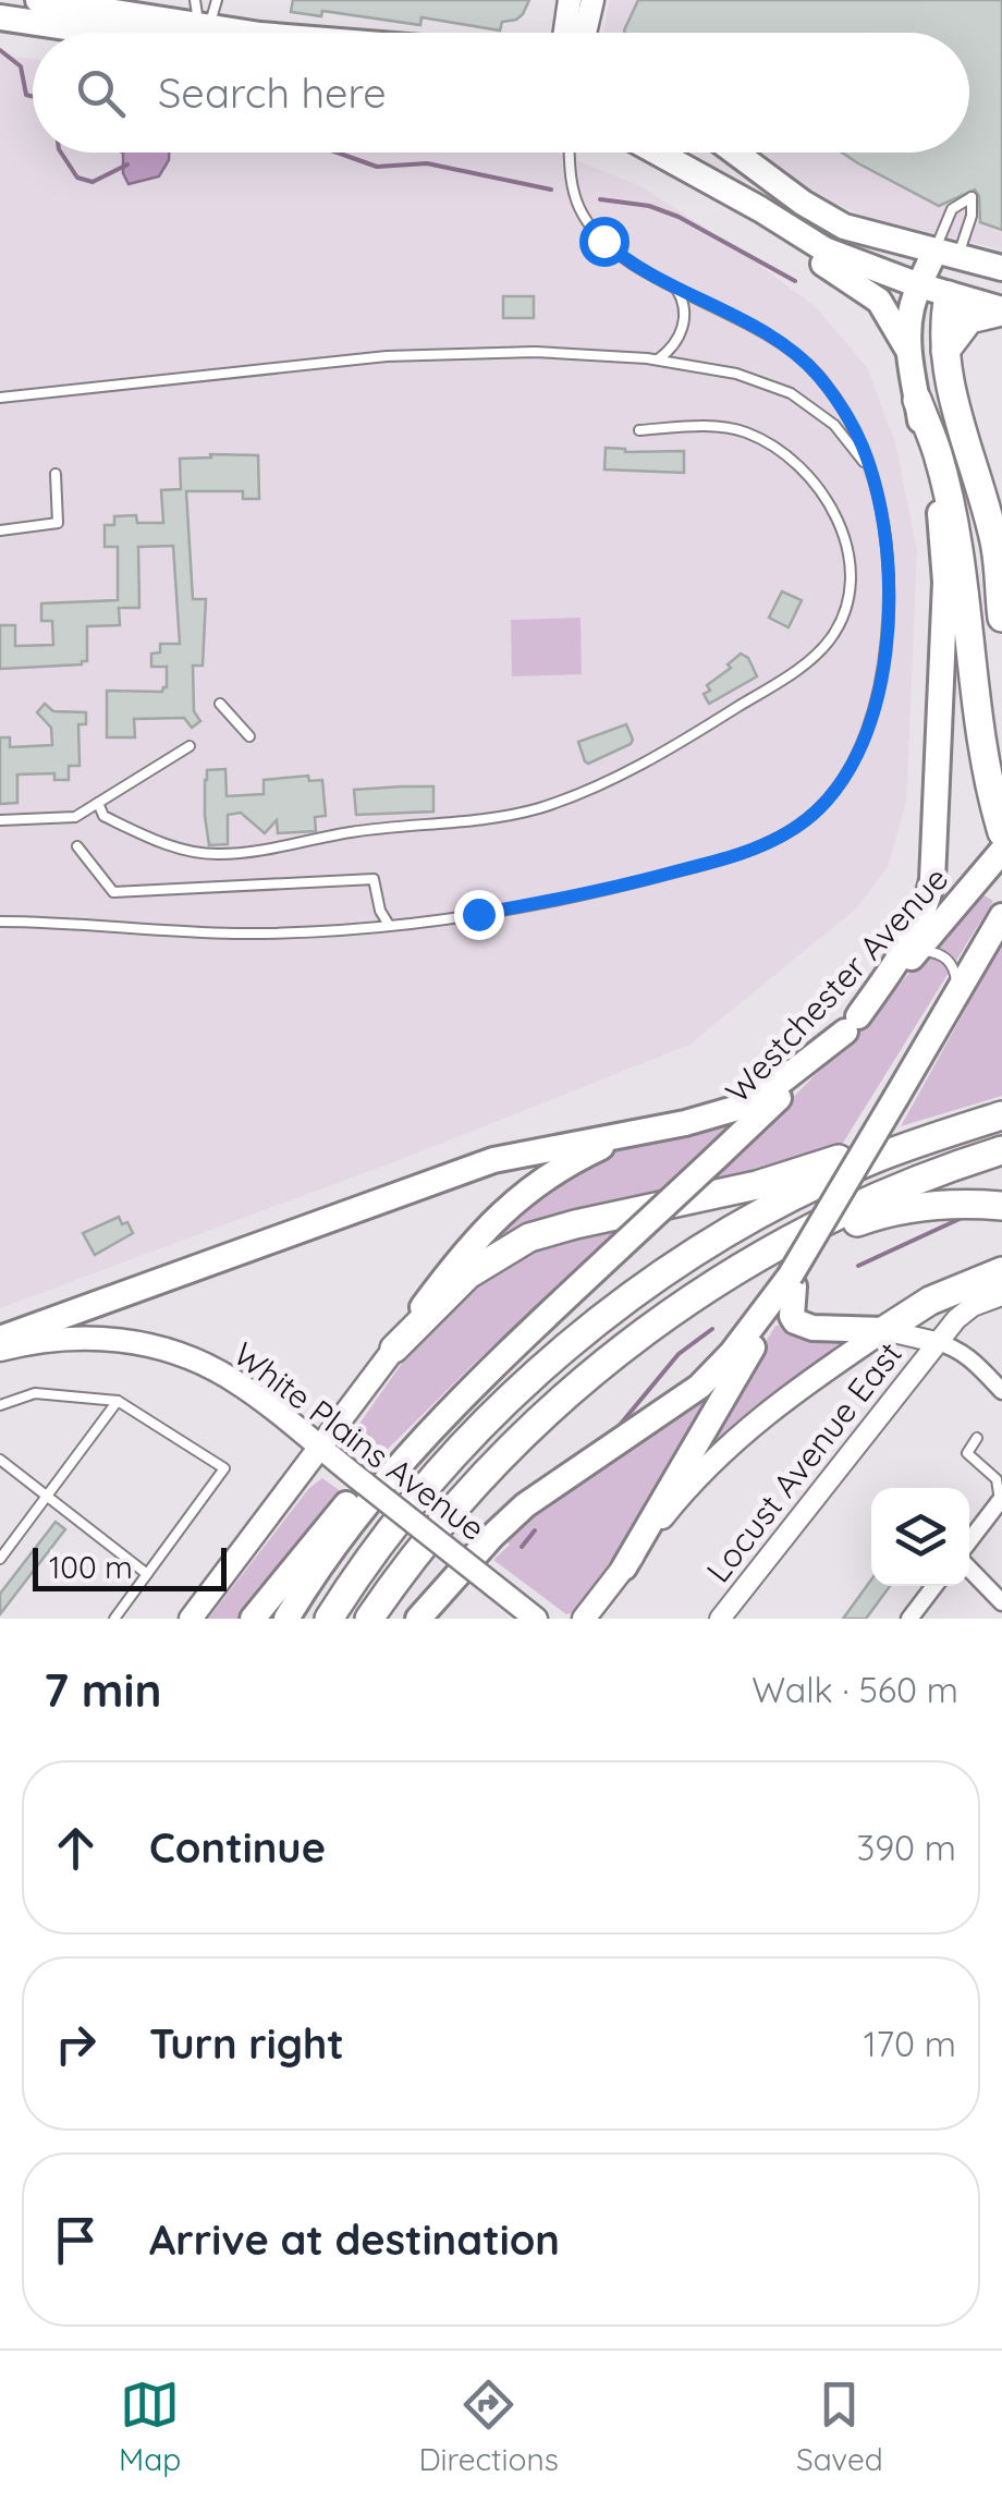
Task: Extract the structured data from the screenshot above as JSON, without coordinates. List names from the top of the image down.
{
  "streets": {
    "main road": ["Westchester Avenue", "White Plains Avenue"],
    "street": ["Locust Avenue East"]
  },
  "scale_bar": "100 m",
  "page": {
    "search": "Search here",
    "scale": "100 m",
    "heading": ["7 min", "Walk · 560 m"],
    "list": [
      ["Continue", "390 m"],
      ["Turn right", "170 m"],
      "Arrive at destination"
    ],
    "nav": ["Map", "Directions", "Saved"]
  }
}
